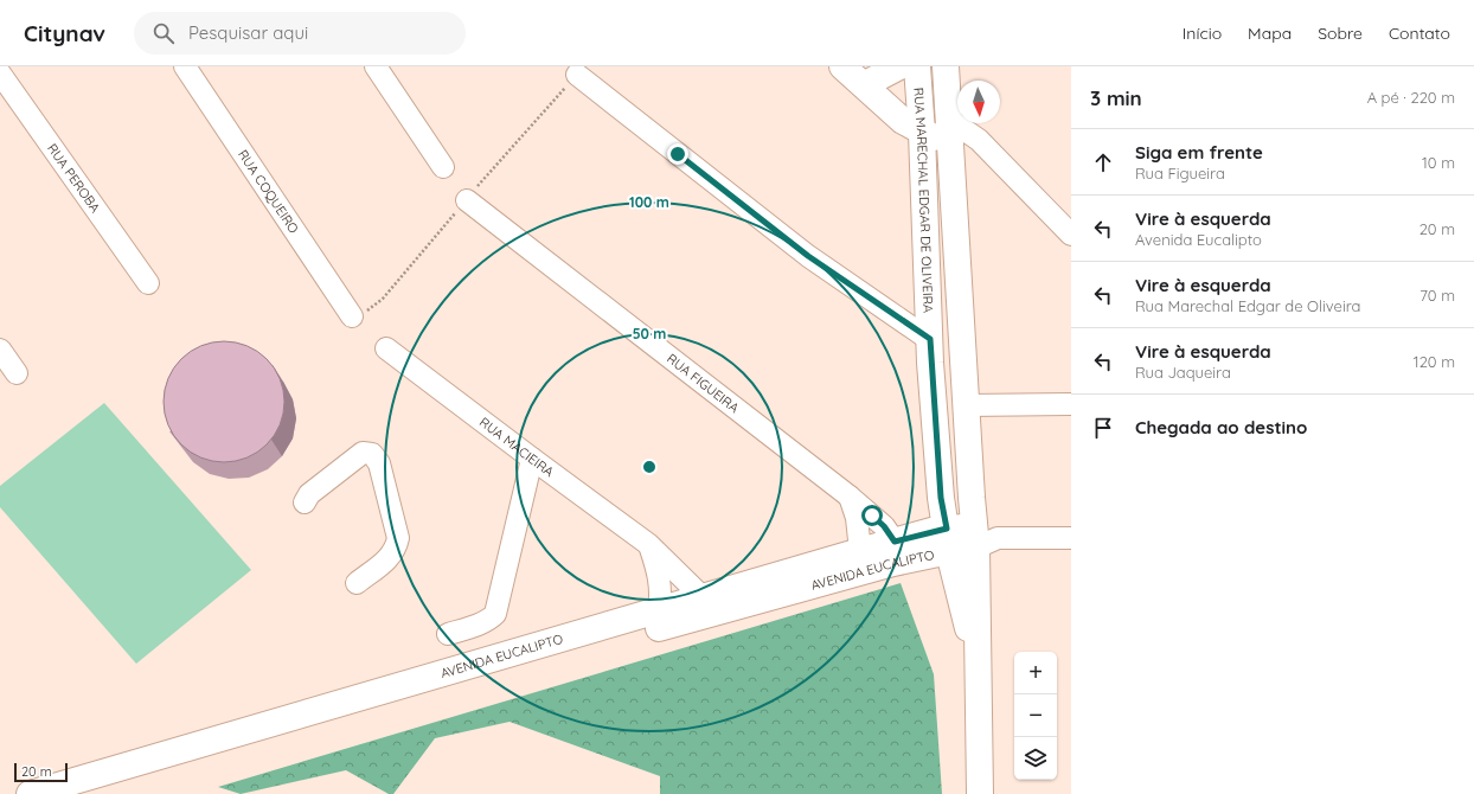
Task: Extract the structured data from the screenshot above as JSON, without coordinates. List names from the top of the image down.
{
  "streets": {
    "main road": ["RUA MARECHAL EDGAR DE OLIVEIRA", "AVENIDA EUCALIPTO"],
    "street": [
      "RUA PEROBA",
      "RUA COQUEIRO",
      "RUA FIGUEIRA",
      "RUA MACIEIRA"
    ]
  },
  "crossings": [
    ["RUA MARECHAL EDGAR DE OLIVEIRA", "AVENIDA EUCALIPTO"],
    ["RUA FIGUEIRA", "AVENIDA EUCALIPTO"],
    ["RUA MACIEIRA", "AVENIDA EUCALIPTO"]
  ],
  "scale_bar": "20 m",
  "north": "bottom",
  "page": {
    "header": "Citynav",
    "search": "Pesquisar aqui",
    "nav": [
      "Início",
      "Mapa",
      "Sobre",
      "Contato"
    ],
    "heading": ["3 min", "A pé · 220 m"],
    "list": [
      ["Siga em frente", "Rua Figueira", "10 m"],
      ["Vire à esquerda", "Avenida Eucalipto", "20 m"],
      ["Vire à esquerda", "Rua Marechal Edgar de Oliveira", "70 m"],
      ["Vire à esquerda", "Rua Jaqueira", "120 m"],
      "Chegada ao destino"
    ],
    "map_buttons": ["+", "−"],
    "scale": "20 m"
  },
  "rings": ["100 m", "50 m"]
}
